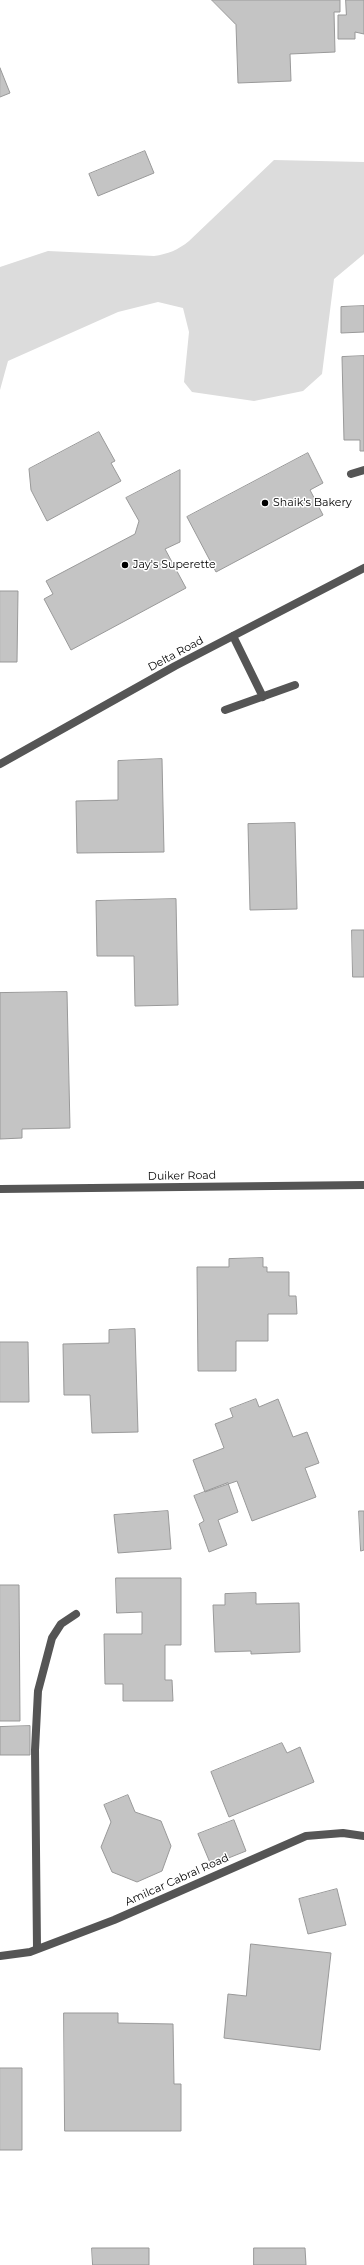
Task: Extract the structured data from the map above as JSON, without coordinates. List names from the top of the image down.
{
  "streets": {
    "street": ["Delta Road", "Duiker Road", "Amilcar Cabral Road"]
  },
  "places": ["Shaik's Bakery", "Jay's Superette"]
}
